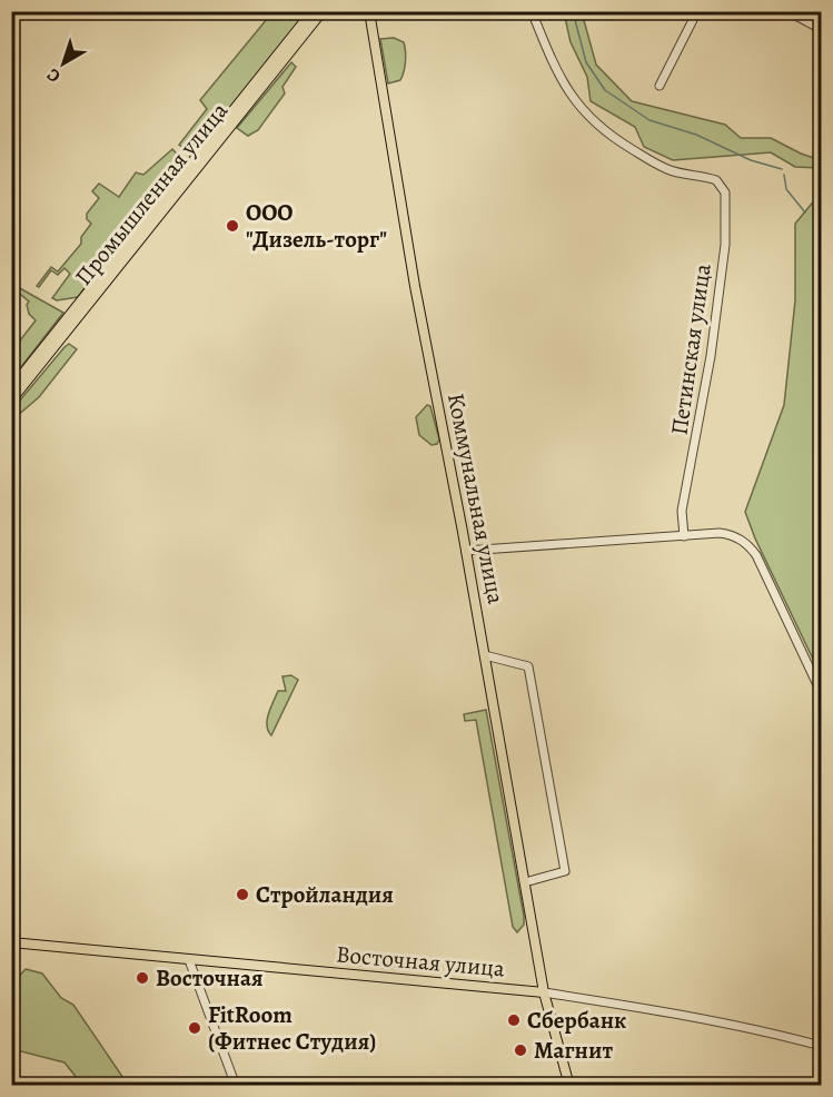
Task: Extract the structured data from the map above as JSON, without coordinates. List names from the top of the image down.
{
  "streets": {
    "main road": ["Промышленная улица", "Коммунальная улица", "Восточная улица"],
    "street": ["Петинская улица"]
  },
  "crossings": [
    ["Коммунальная улица", "Восточная улица"]
  ],
  "places": [
    "ООО \"Дизель-торг\"",
    "Стройландия",
    "Восточная",
    "Сбербанк",
    "FitRoom (Фитнес Студия)",
    "Магнит"
  ],
  "north": "bottom left"
}
